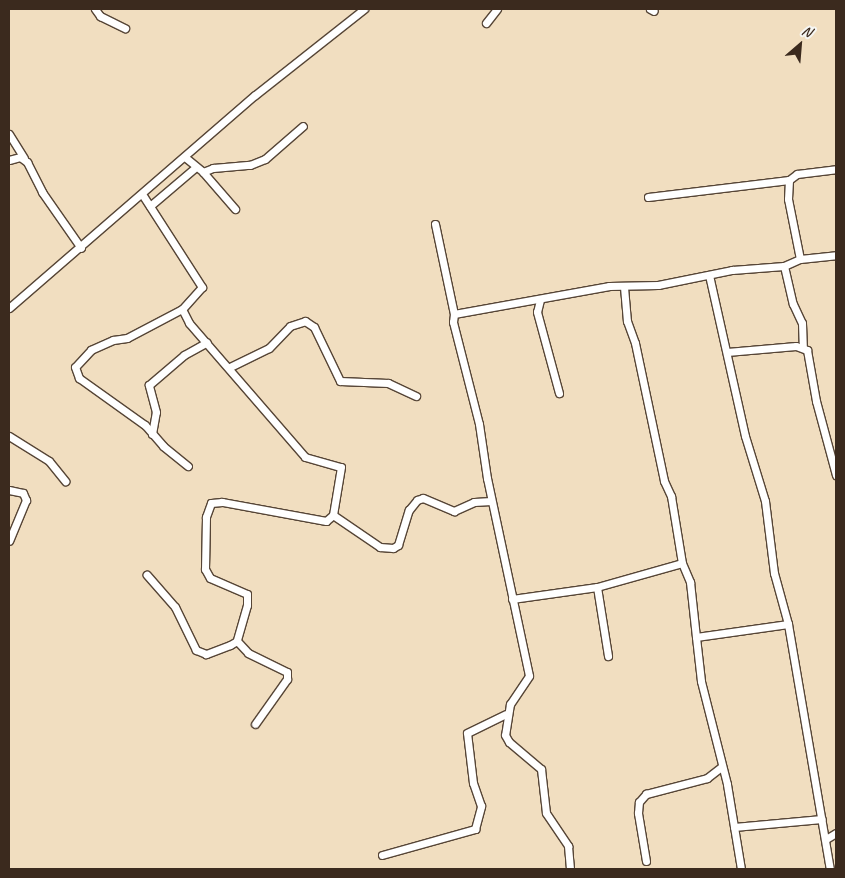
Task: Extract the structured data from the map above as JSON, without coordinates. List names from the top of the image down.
{
  "north": "top right"
}
